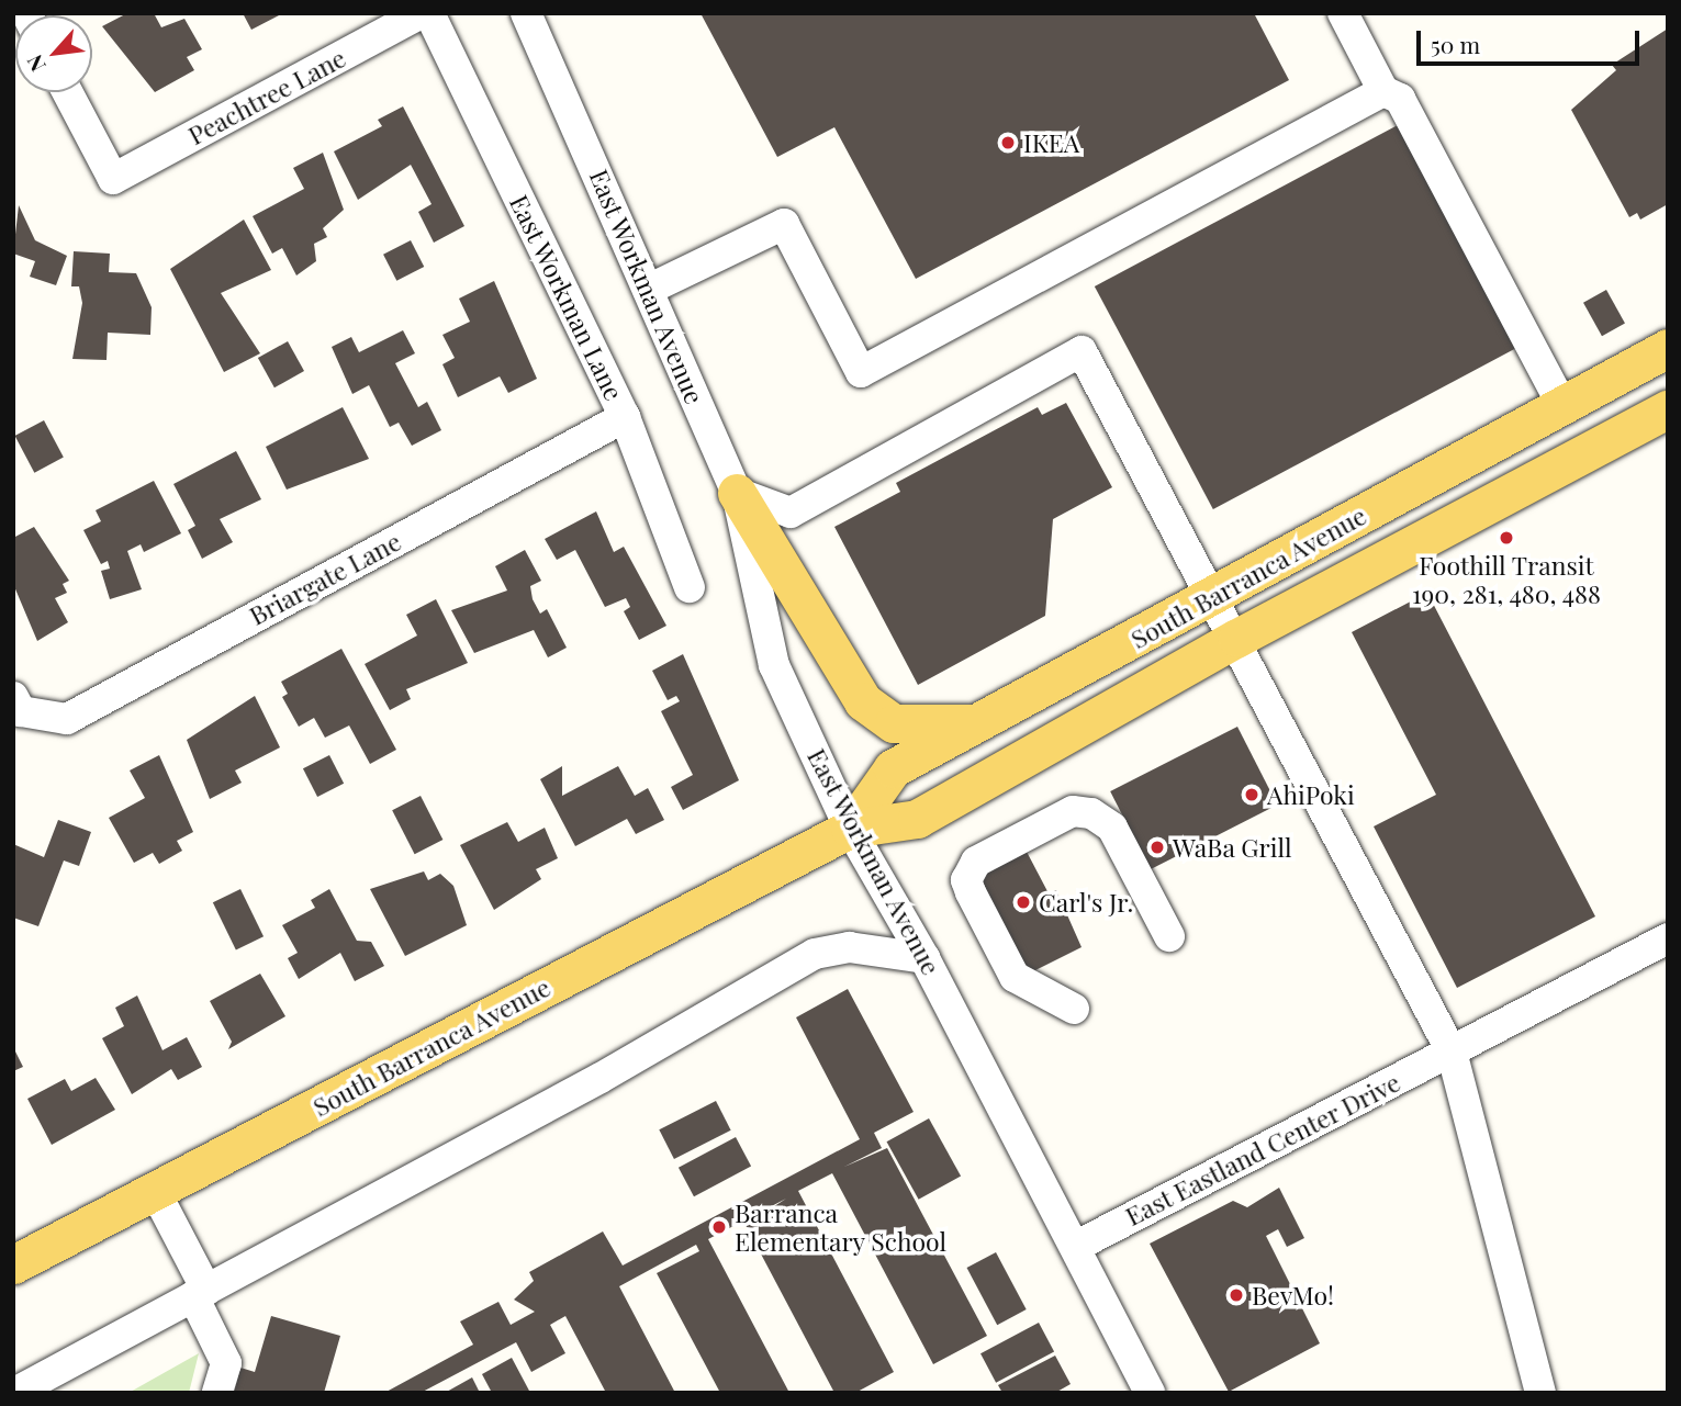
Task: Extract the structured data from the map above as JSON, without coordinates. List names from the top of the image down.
{
  "streets": {
    "main road": ["South Barranca Avenue"],
    "street": [
      "Peachtree Lane",
      "East Workman Avenue",
      "East Workman Lane",
      "Briargate Lane",
      "East Eastland Center Drive"
    ]
  },
  "crossings": [
    ["East Workman Avenue", "South Barranca Avenue"],
    ["East Workman Avenue", "East Eastland Center Drive"],
    ["East Workman Lane", "Briargate Lane"]
  ],
  "places": [
    "IKEA",
    "Foothill Transit 190, 281, 480, 488",
    "AhiPoki",
    "WaBa Grill",
    "Carl's Jr.",
    "Barranca Elementary School",
    "BevMo!"
  ],
  "scale_bar": "50 m",
  "north": "bottom left"
}
